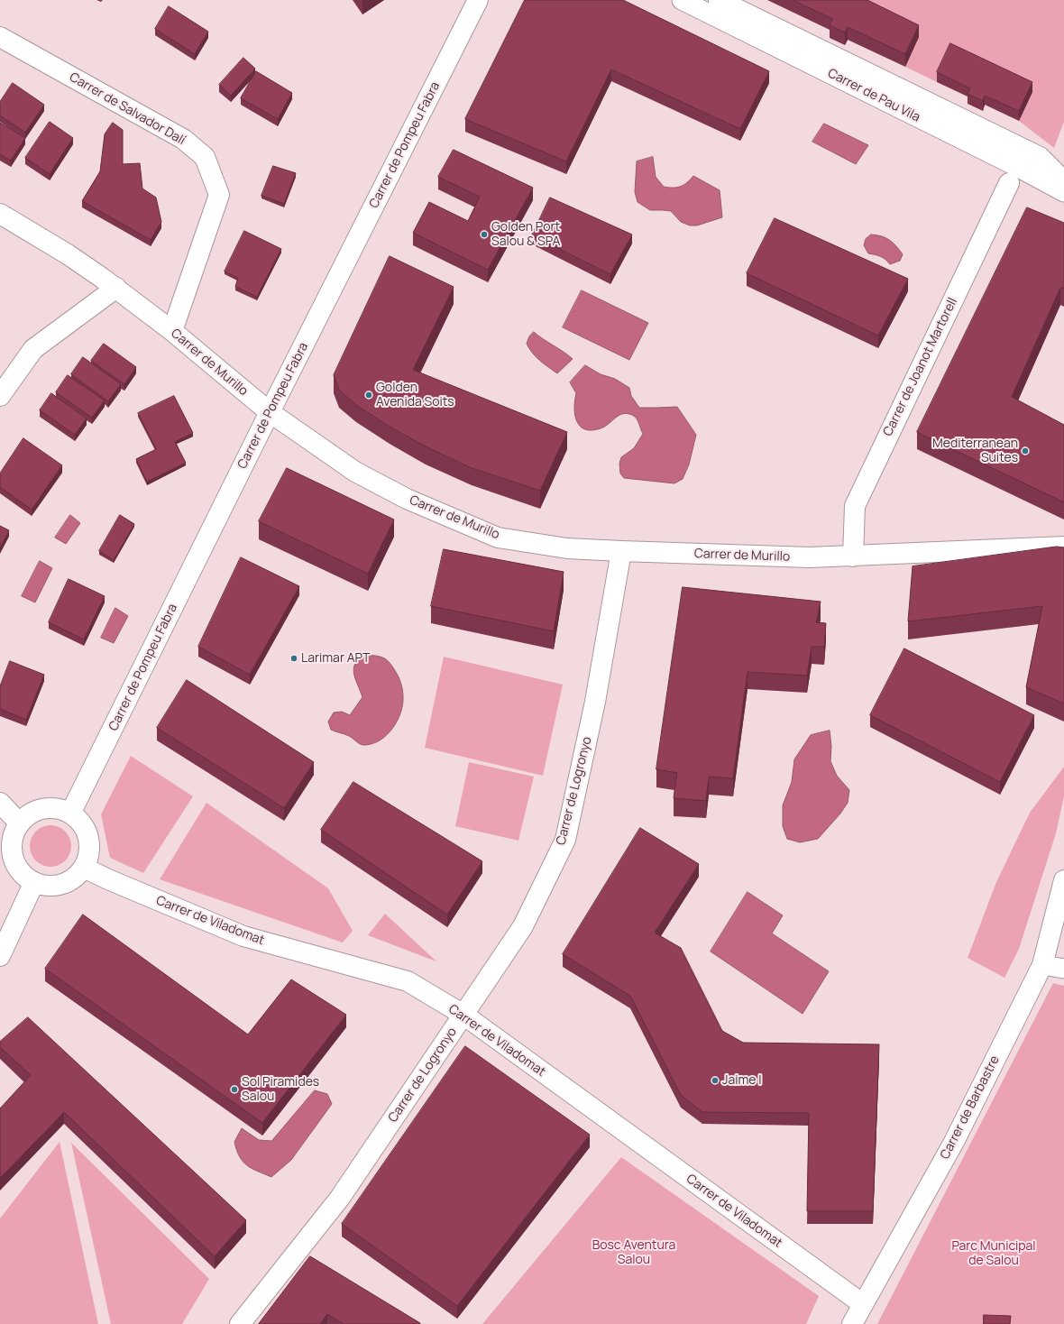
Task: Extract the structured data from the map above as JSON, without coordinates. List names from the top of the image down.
{
  "streets": {
    "street": [
      "Carrer de Pau Vila",
      "Carrer de Salvador Dalí",
      "Carrer de Pompeu Fabra",
      "Carrer de Murillo",
      "Carrer de Joanot Martorell",
      "Carrer de Logronyo",
      "Carrer de Viladomat",
      "Carrer de Barbastre"
    ]
  },
  "crossings": [
    ["Carrer de Salvador Dalí", "Carrer de Murillo"],
    ["Carrer de Pompeu Fabra", "Carrer de Murillo"],
    ["Carrer de Pompeu Fabra", "Carrer de Viladomat"],
    ["Carrer de Murillo", "Carrer de Joanot Martorell"],
    ["Carrer de Murillo", "Carrer de Logronyo"],
    ["Carrer de Logronyo", "Carrer de Viladomat"],
    ["Carrer de Viladomat", "Carrer de Barbastre"]
  ],
  "parks": ["Bosc Aventura Salou", "Parc Municipal de Salou"],
  "places": [
    "Golden Port Salou & SPA",
    "Golden Avenida Soits",
    "Mediterranean Suites",
    "Larimar APT",
    "Jaime I",
    "Sol Piramides Salou"
  ]
}
